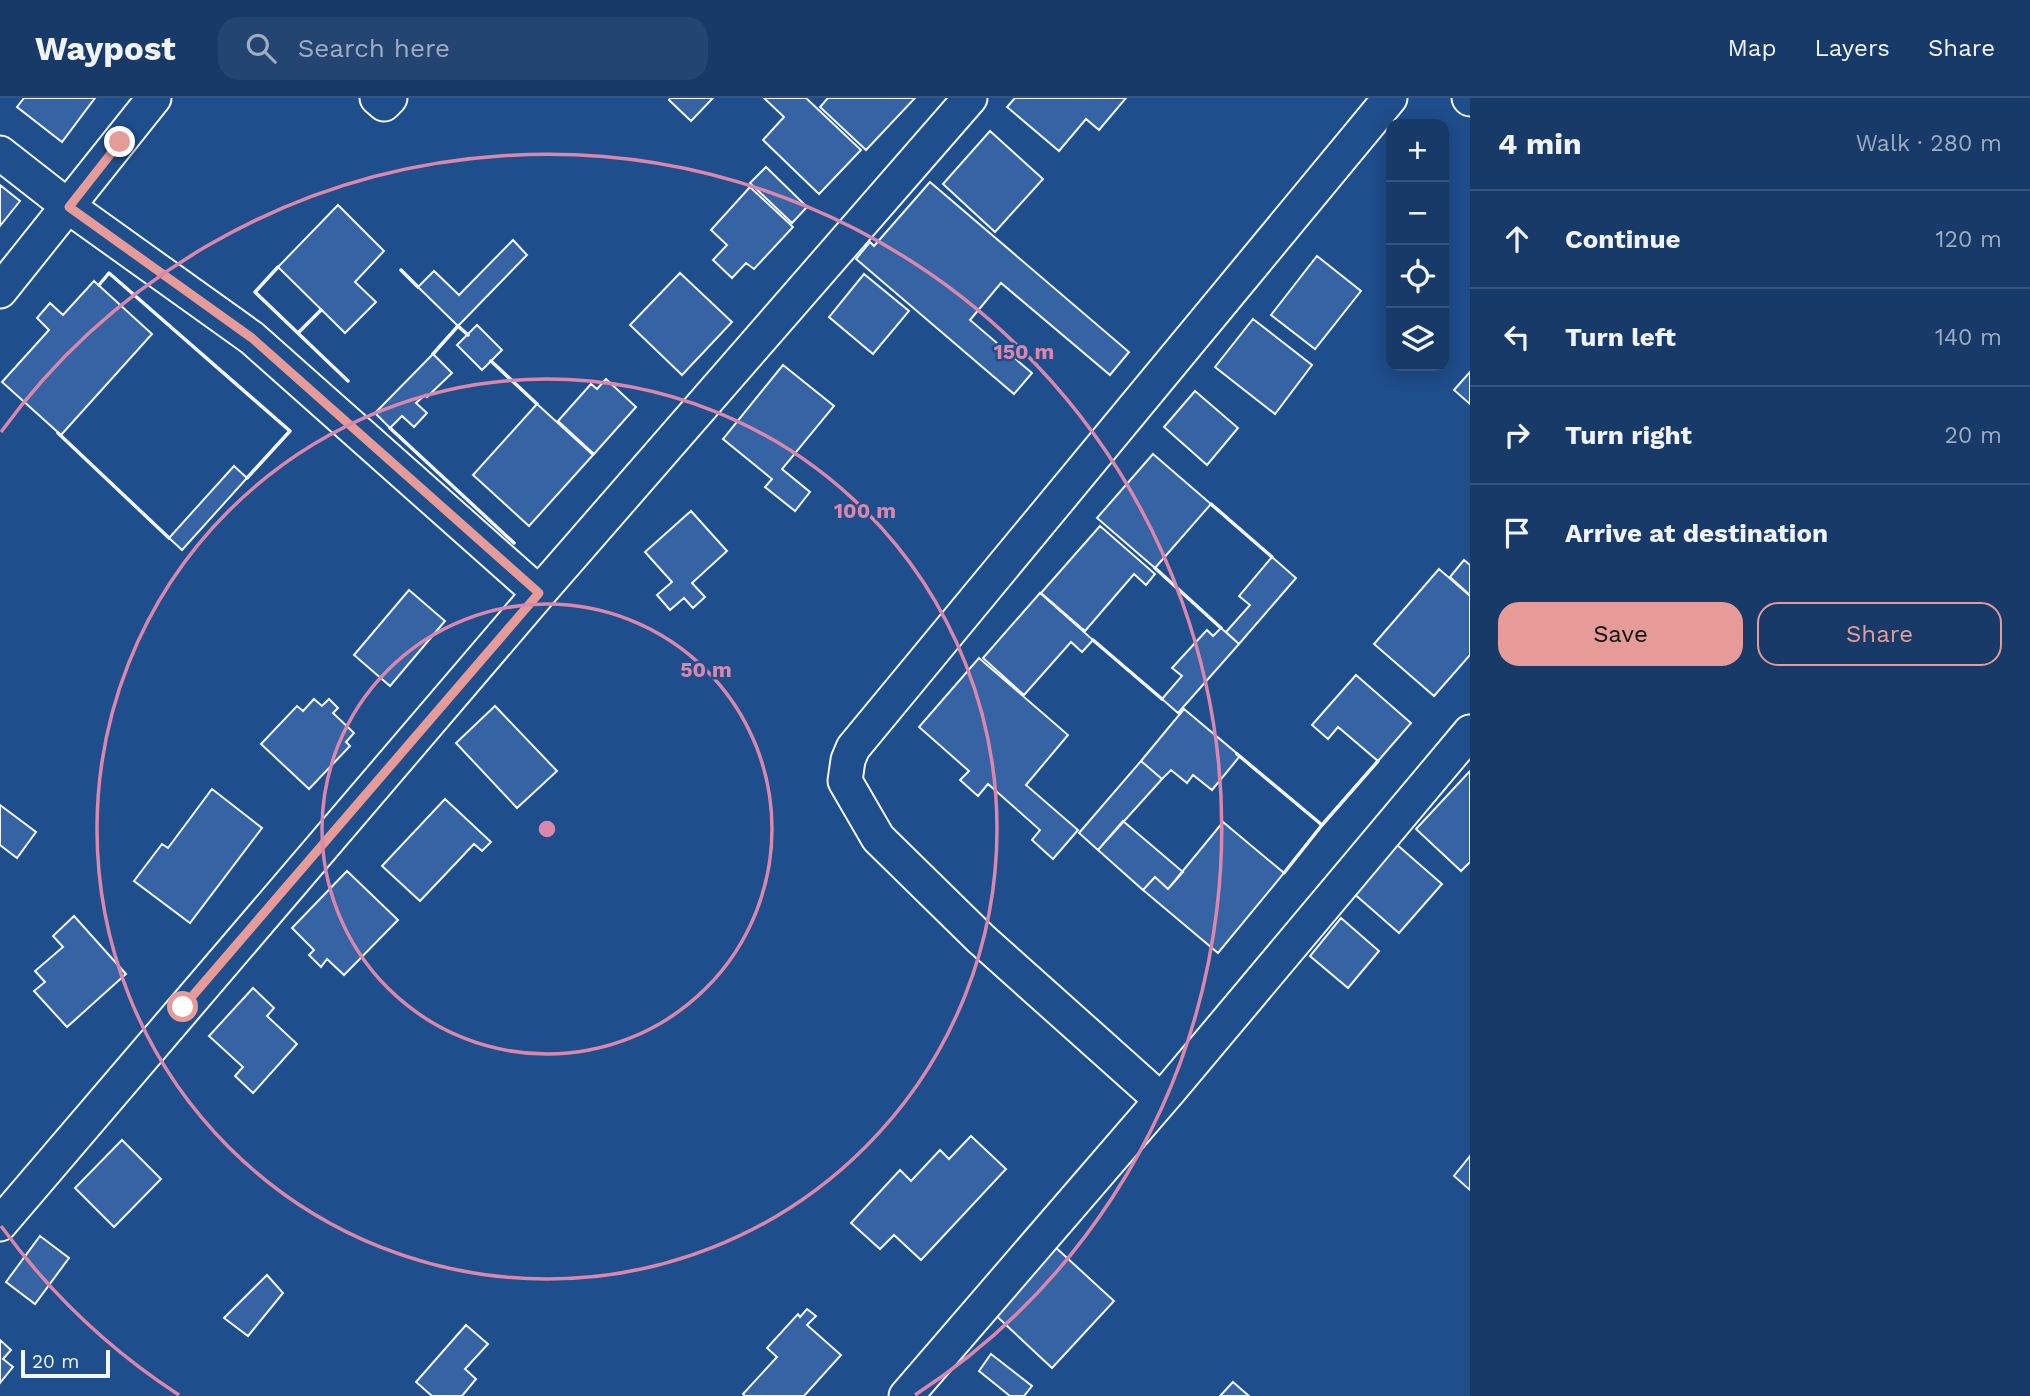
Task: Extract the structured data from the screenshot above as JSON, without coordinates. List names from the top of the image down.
{
  "scale_bar": "20 m",
  "page": {
    "header": "Waypost",
    "search": "Search here",
    "nav": ["Map", "Layers", "Share"],
    "heading": ["4 min", "Walk · 280 m"],
    "map_buttons": ["+", "−"],
    "list": [
      ["Continue", "120 m"],
      ["Turn left", "140 m"],
      ["Turn right", "20 m"],
      "Arrive at destination"
    ],
    "buttons": ["Save", "Share"],
    "scale": "20 m"
  },
  "rings": ["150 m", "100 m", "50 m"]
}
